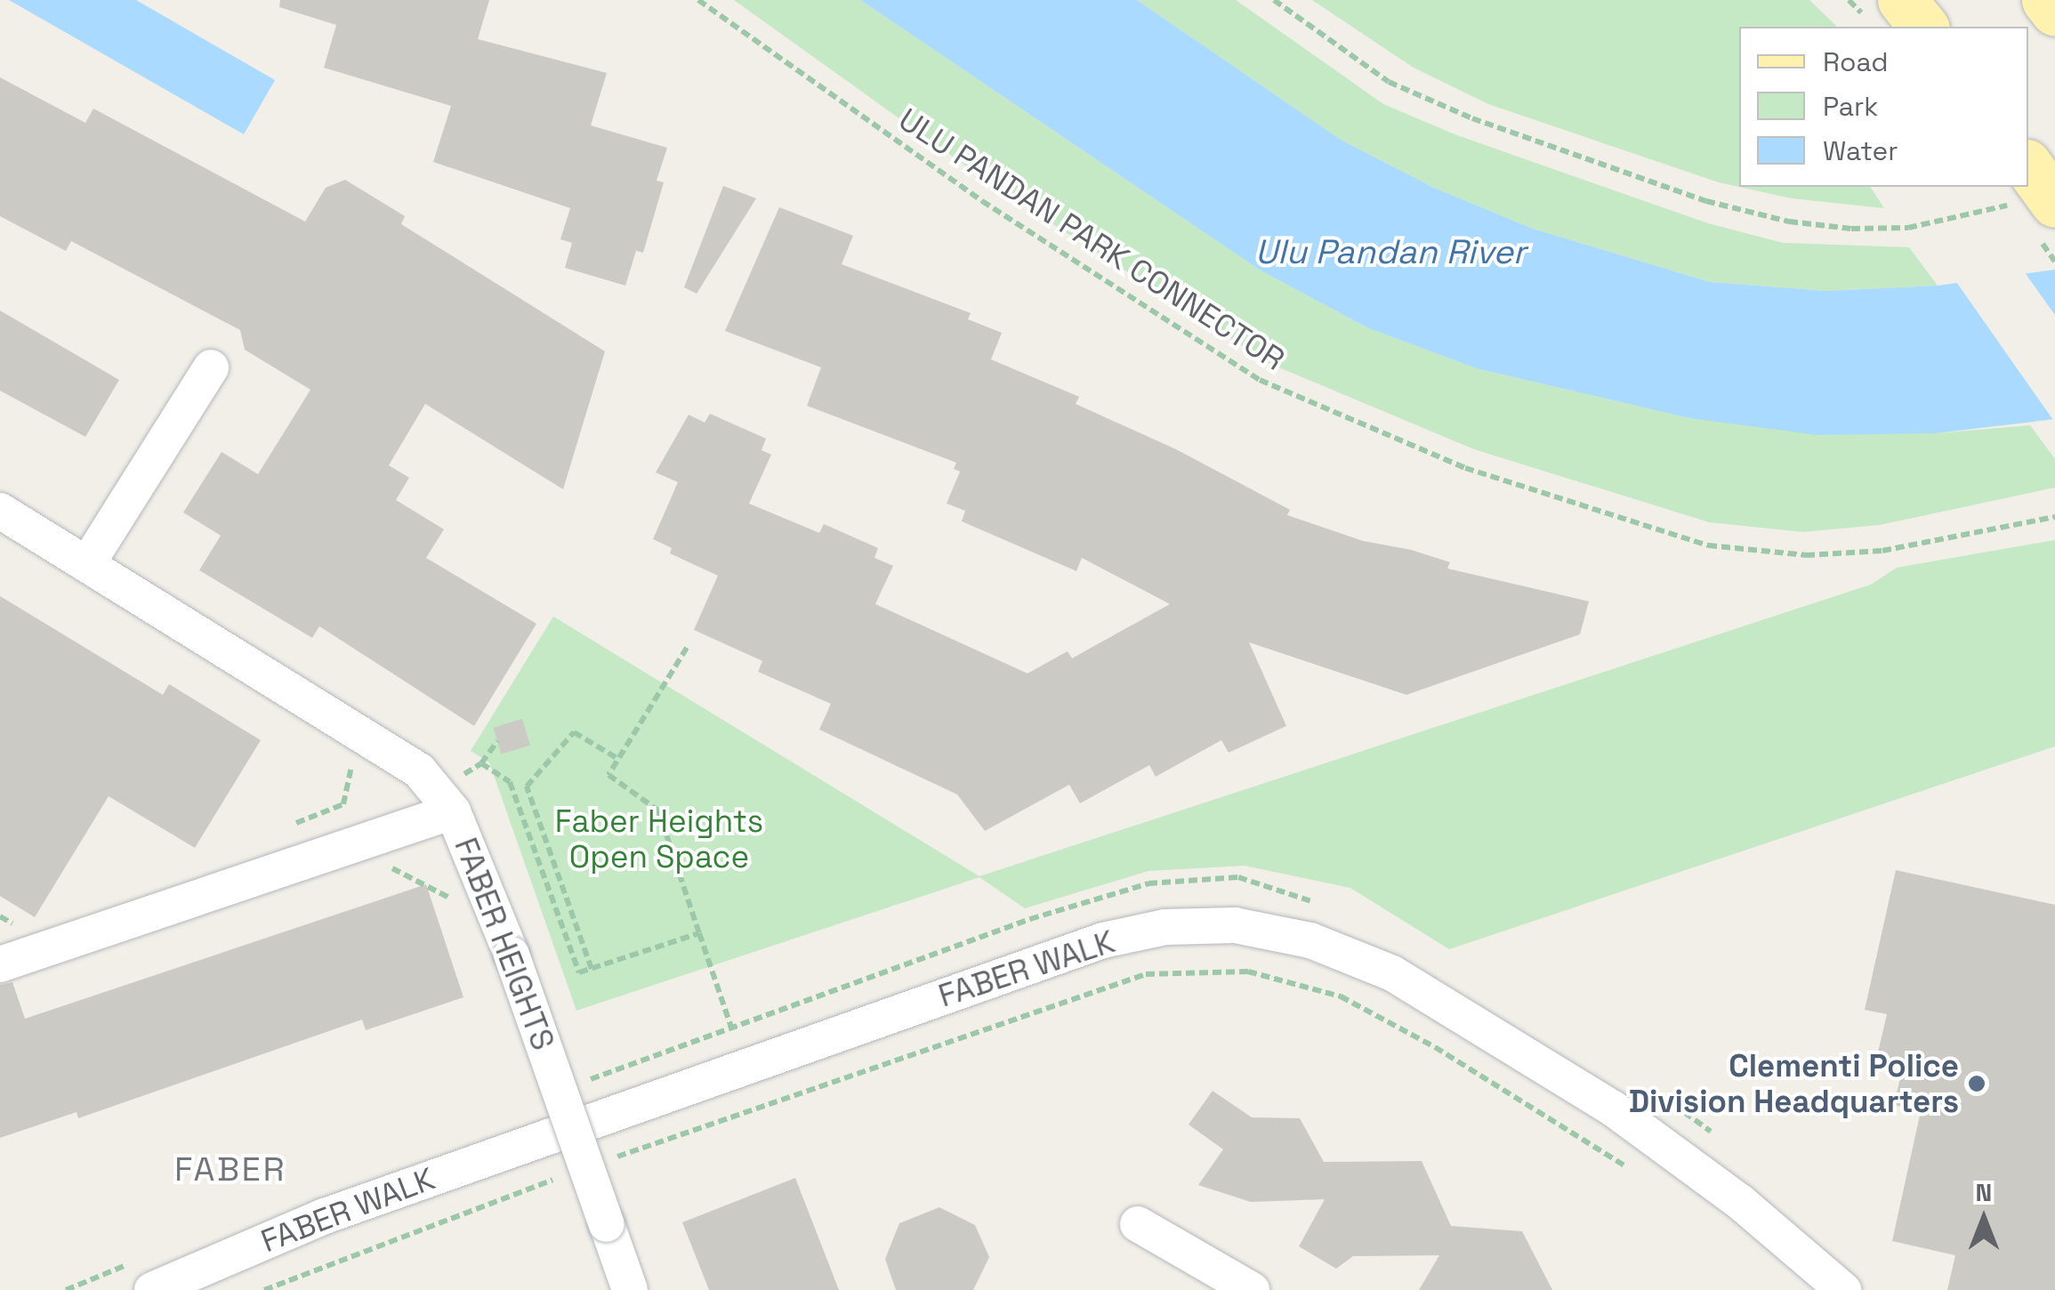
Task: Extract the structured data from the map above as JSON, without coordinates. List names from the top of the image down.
{
  "streets": {
    "street": ["FABER HEIGHTS", "FABER WALK"],
    "path": ["ULU PANDAN PARK CONNECTOR"]
  },
  "districts": ["FABER"],
  "water": ["Ulu Pandan River"],
  "parks": ["Faber Heights Open Space"],
  "places": ["Clementi Police Division Headquarters"],
  "legend": ["Road", "Park", "Water"],
  "north": "top"
}
